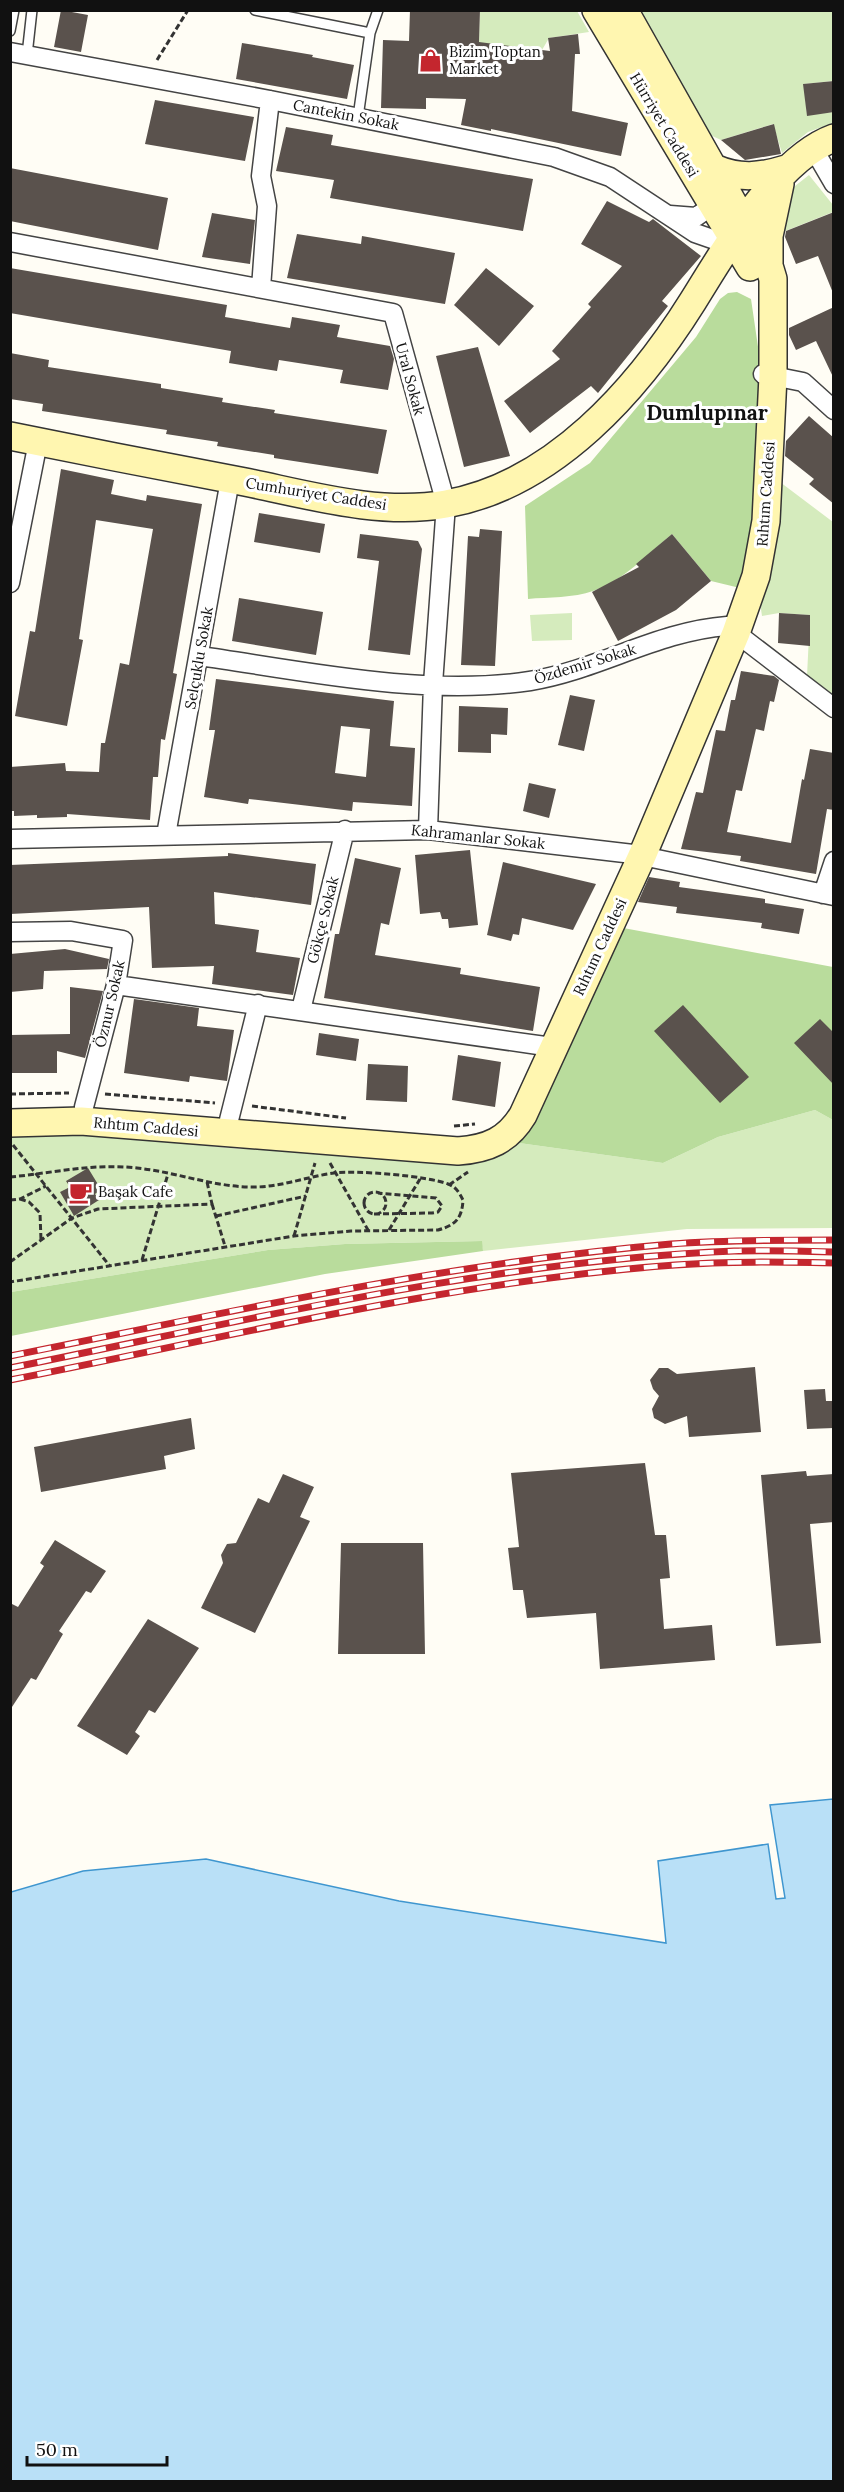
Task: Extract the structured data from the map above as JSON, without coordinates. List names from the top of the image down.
{
  "streets": {
    "main road": ["Hürriyet Caddesi", "Cumhuriyet Caddesi", "Rıhtım Caddesi"],
    "street": [
      "Cantekin Sokak",
      "Ural Sokak",
      "Selçuklu Sokak",
      "Özdemir Sokak",
      "Kahramanlar Sokak",
      "Gökçe Sokak",
      "Öznur Sokak"
    ]
  },
  "crossings": [
    ["Cantekin Sokak", "Hürriyet Caddesi"],
    ["Ural Sokak", "Cumhuriyet Caddesi"],
    ["Ural Sokak", "Özdemir Sokak"],
    ["Ural Sokak", "Kahramanlar Sokak"],
    ["Cumhuriyet Caddesi", "Selçuklu Sokak"],
    ["Rıhtım Caddesi", "Özdemir Sokak"],
    ["Rıhtım Caddesi", "Kahramanlar Sokak"],
    ["Rıhtım Caddesi", "Öznur Sokak"],
    ["Selçuklu Sokak", "Özdemir Sokak"],
    ["Selçuklu Sokak", "Kahramanlar Sokak"],
    ["Kahramanlar Sokak", "Gökçe Sokak"]
  ],
  "districts": ["Dumlupınar"],
  "places": {
    "shop": ["Bizim Toptan Market"],
    "cafe": ["Başak Cafe"]
  },
  "scale_bar": "50 m"
}
